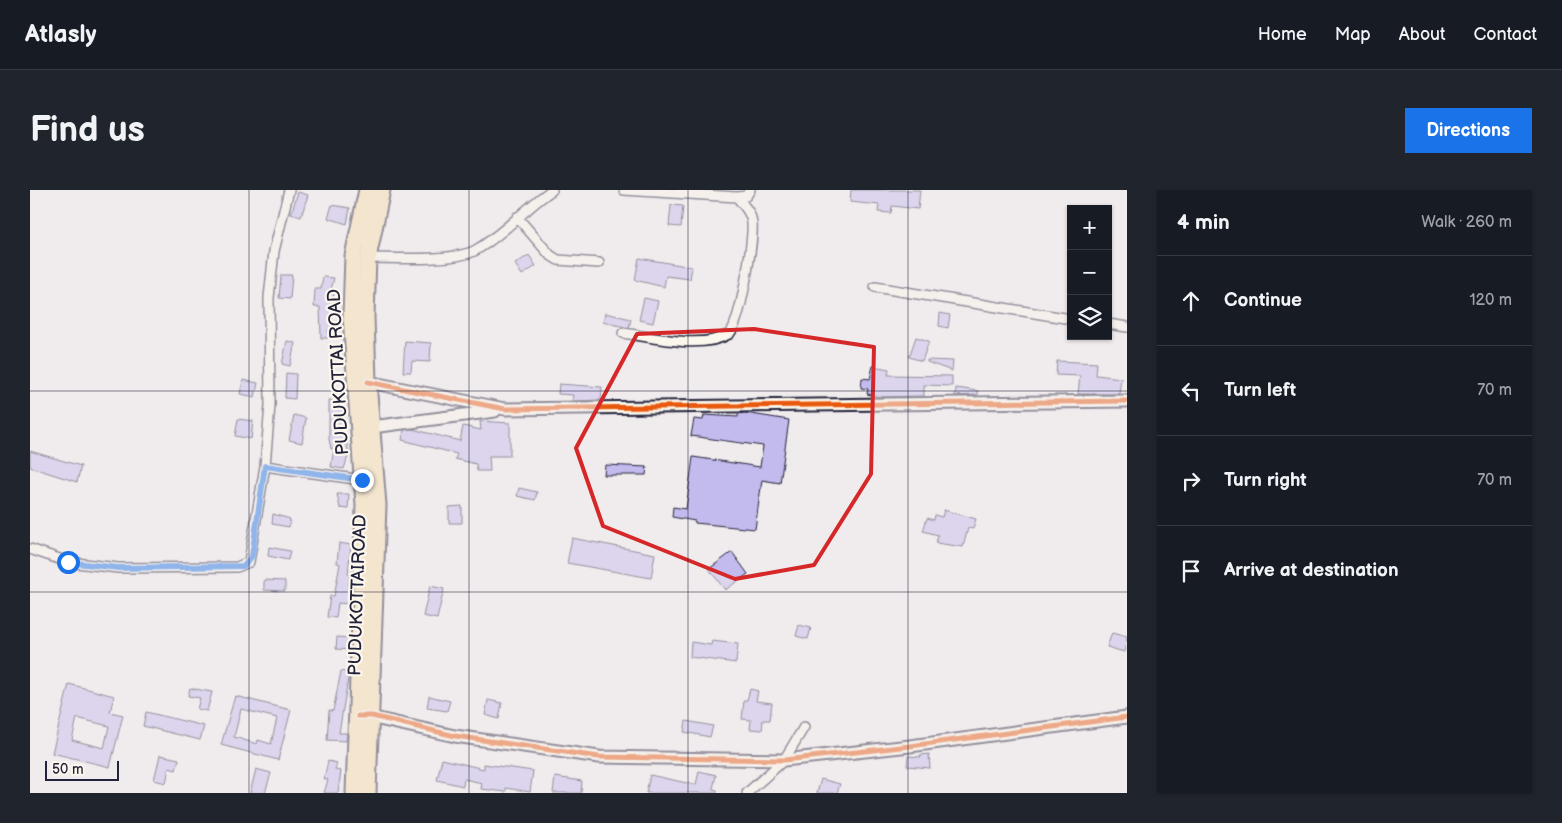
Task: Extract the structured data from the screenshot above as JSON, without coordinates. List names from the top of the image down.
{
  "streets": {
    "highway": ["PUDUKOTTAI ROAD", "PUDUKOTTAIROAD"]
  },
  "crossings": [
    ["PUDUKOTTAI ROAD", "PUDUKOTTAIROAD"]
  ],
  "scale_bar": "50 m",
  "page": {
    "header": "Atlasly",
    "nav": [
      "Home",
      "Map",
      "About",
      "Contact"
    ],
    "buttons": "Directions",
    "title": "Find us",
    "heading": ["4 min", "Walk · 260 m"],
    "map_buttons": ["+", "−"],
    "list": [
      ["Continue", "120 m"],
      ["Turn left", "70 m"],
      ["Turn right", "70 m"],
      "Arrive at destination"
    ],
    "scale": "50 m"
  }
}
